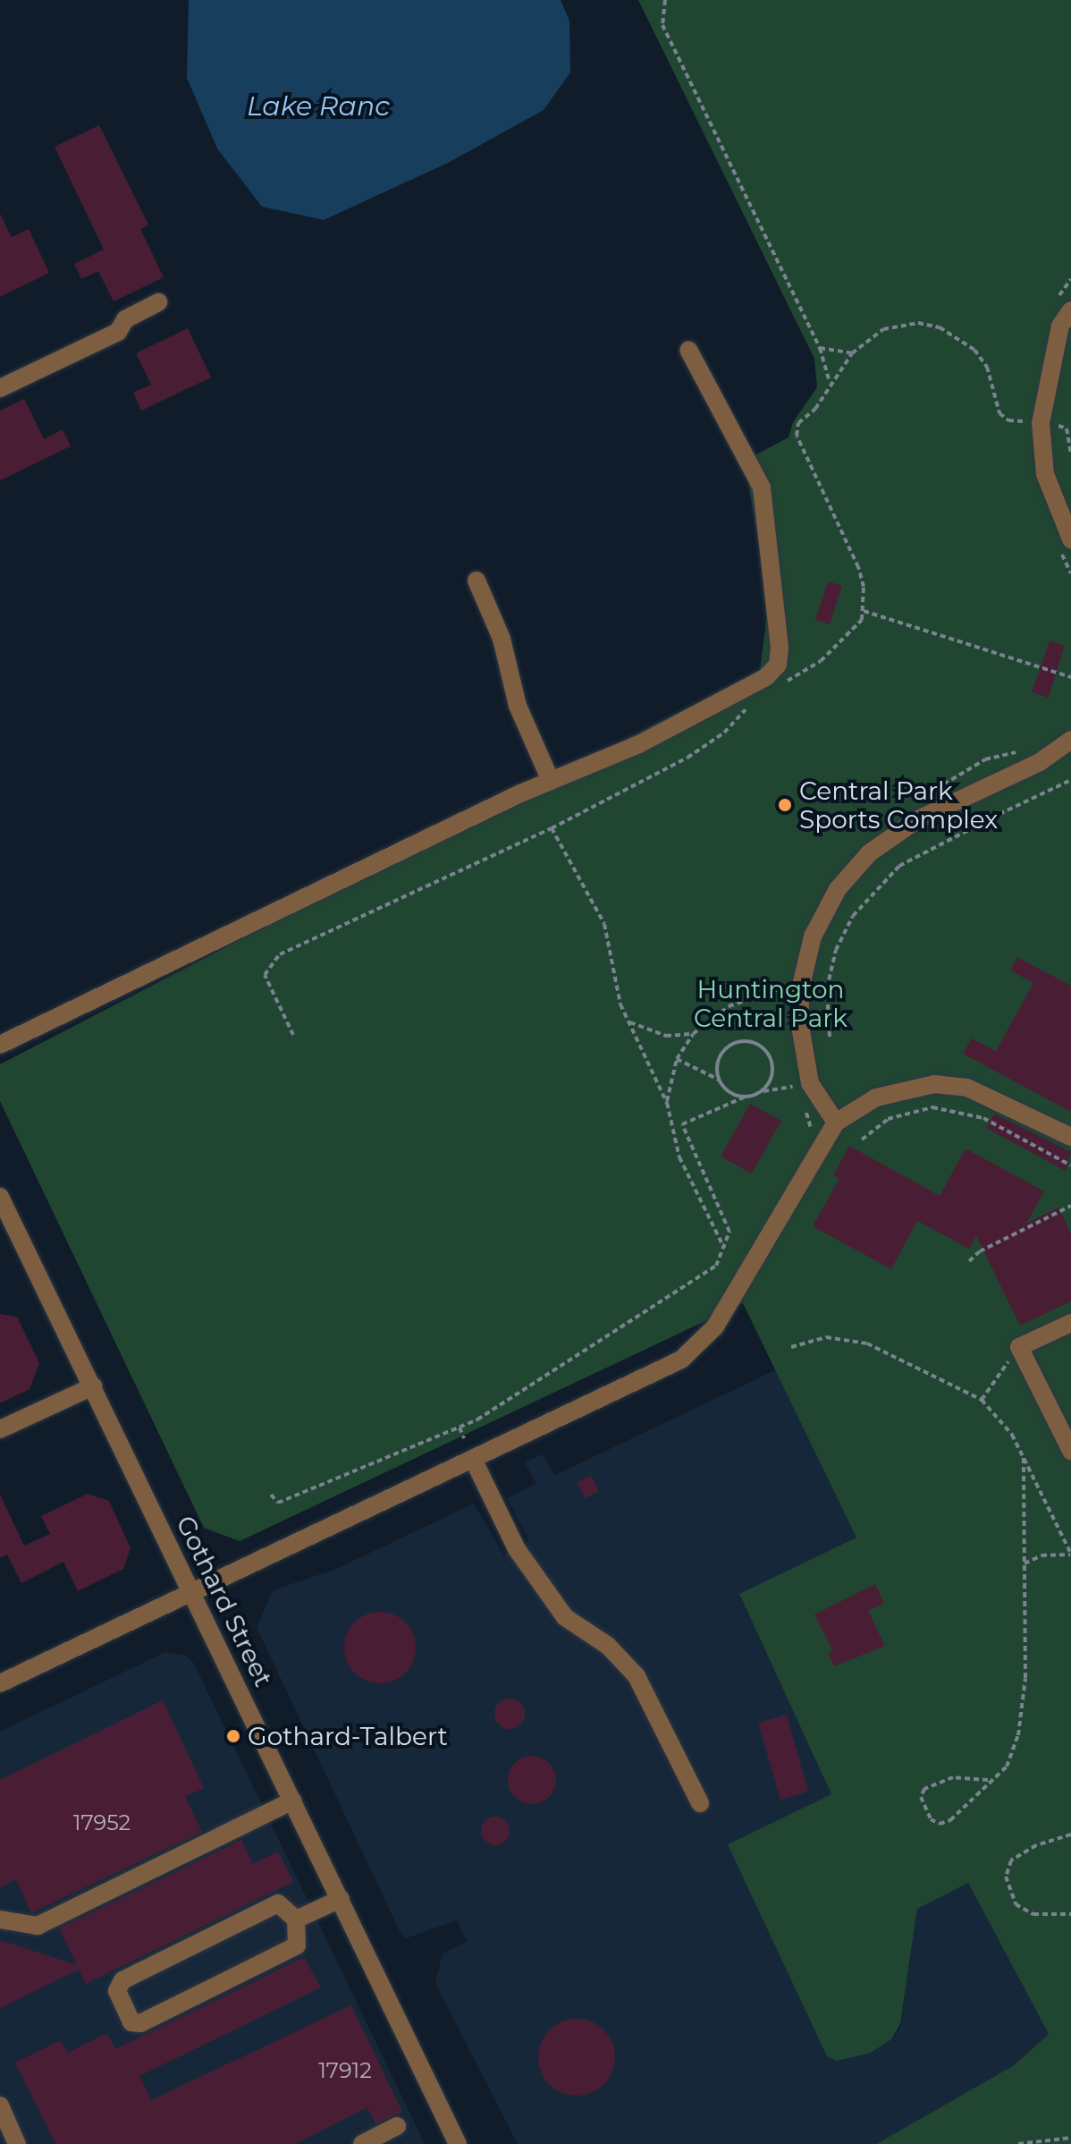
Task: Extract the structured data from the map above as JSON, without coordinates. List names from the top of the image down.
{
  "streets": {
    "street": ["Gothard Street"]
  },
  "water": ["Lake Ranc"],
  "parks": ["Huntington Central Park"],
  "places": ["Central Park Sports Complex", "Gothard-Talbert"],
  "house_numbers": ["17952", "17912"]
}
